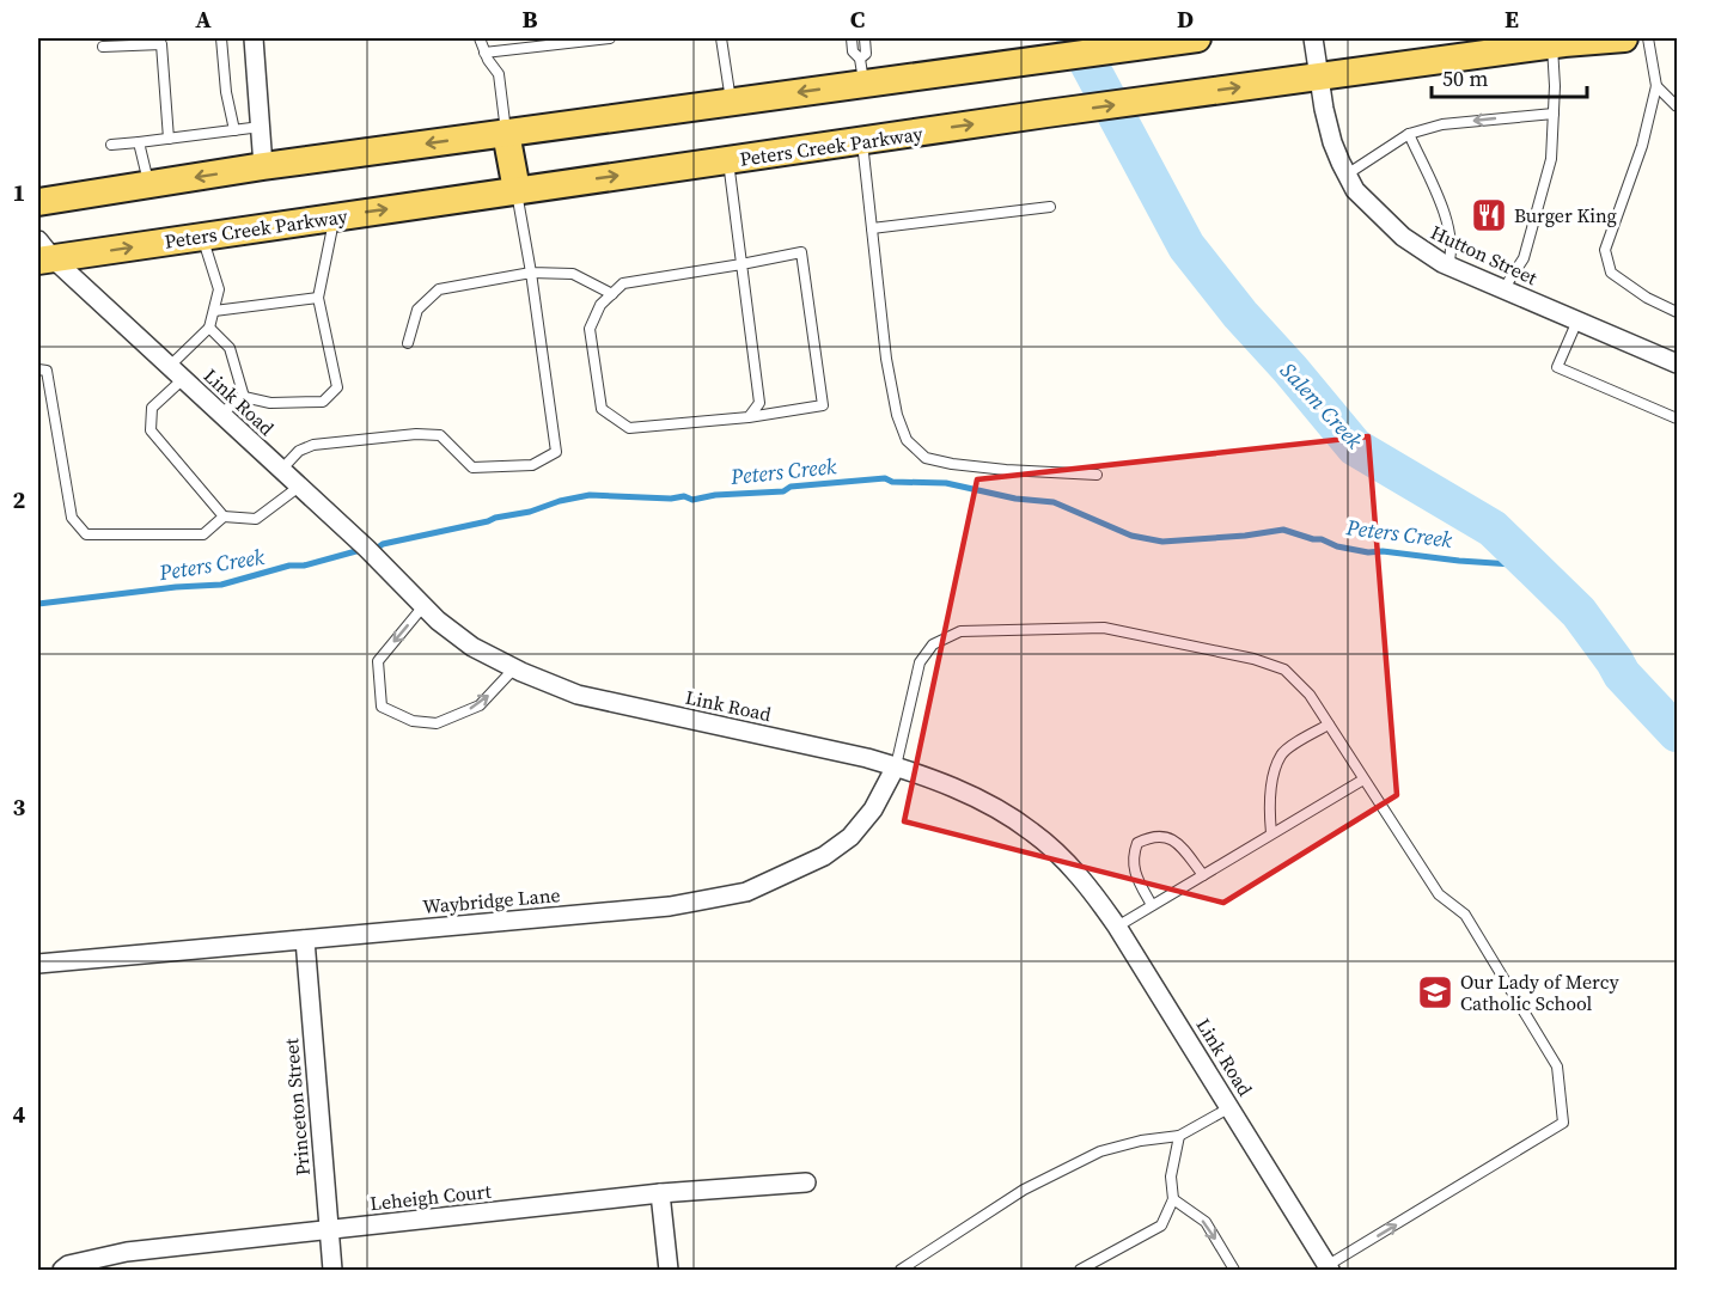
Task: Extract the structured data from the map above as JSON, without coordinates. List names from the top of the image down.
{
  "streets": {
    "main road": ["Peters Creek Parkway"],
    "street": [
      "Hutton Street",
      "Link Road",
      "Waybridge Lane",
      "Princeton Street",
      "Leheigh Court"
    ]
  },
  "crossings": [
    ["Peters Creek Parkway", "Hutton Street"],
    ["Peters Creek Parkway", "Link Road"],
    ["Link Road", "Waybridge Lane"],
    ["Waybridge Lane", "Princeton Street"],
    ["Princeton Street", "Leheigh Court"]
  ],
  "water": ["Salem Creek", "Peters Creek"],
  "places": {
    "restaurant": ["Burger King"],
    "school or university": ["Our Lady of Mercy Catholic School"]
  },
  "scale_bar": "50 m",
  "grid": {
    "columns": [
      "A",
      "B",
      "C",
      "D",
      "E"
    ],
    "rows": [
      "1",
      "2",
      "3",
      "4"
    ]
  }
}
